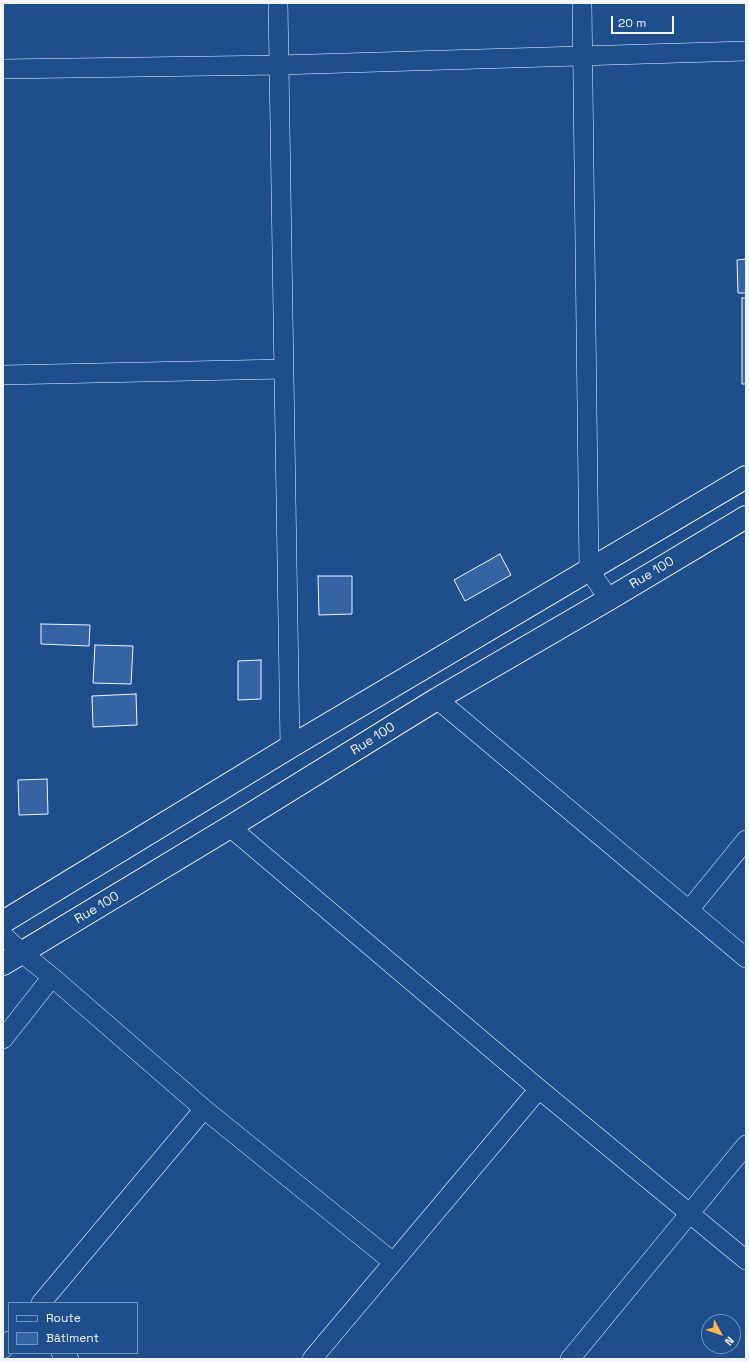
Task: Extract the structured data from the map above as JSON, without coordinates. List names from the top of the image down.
{
  "streets": {
    "street": ["Rue 100"]
  },
  "legend": ["Route", "Bâtiment"],
  "scale_bar": "20 m",
  "north": "bottom right"
}
